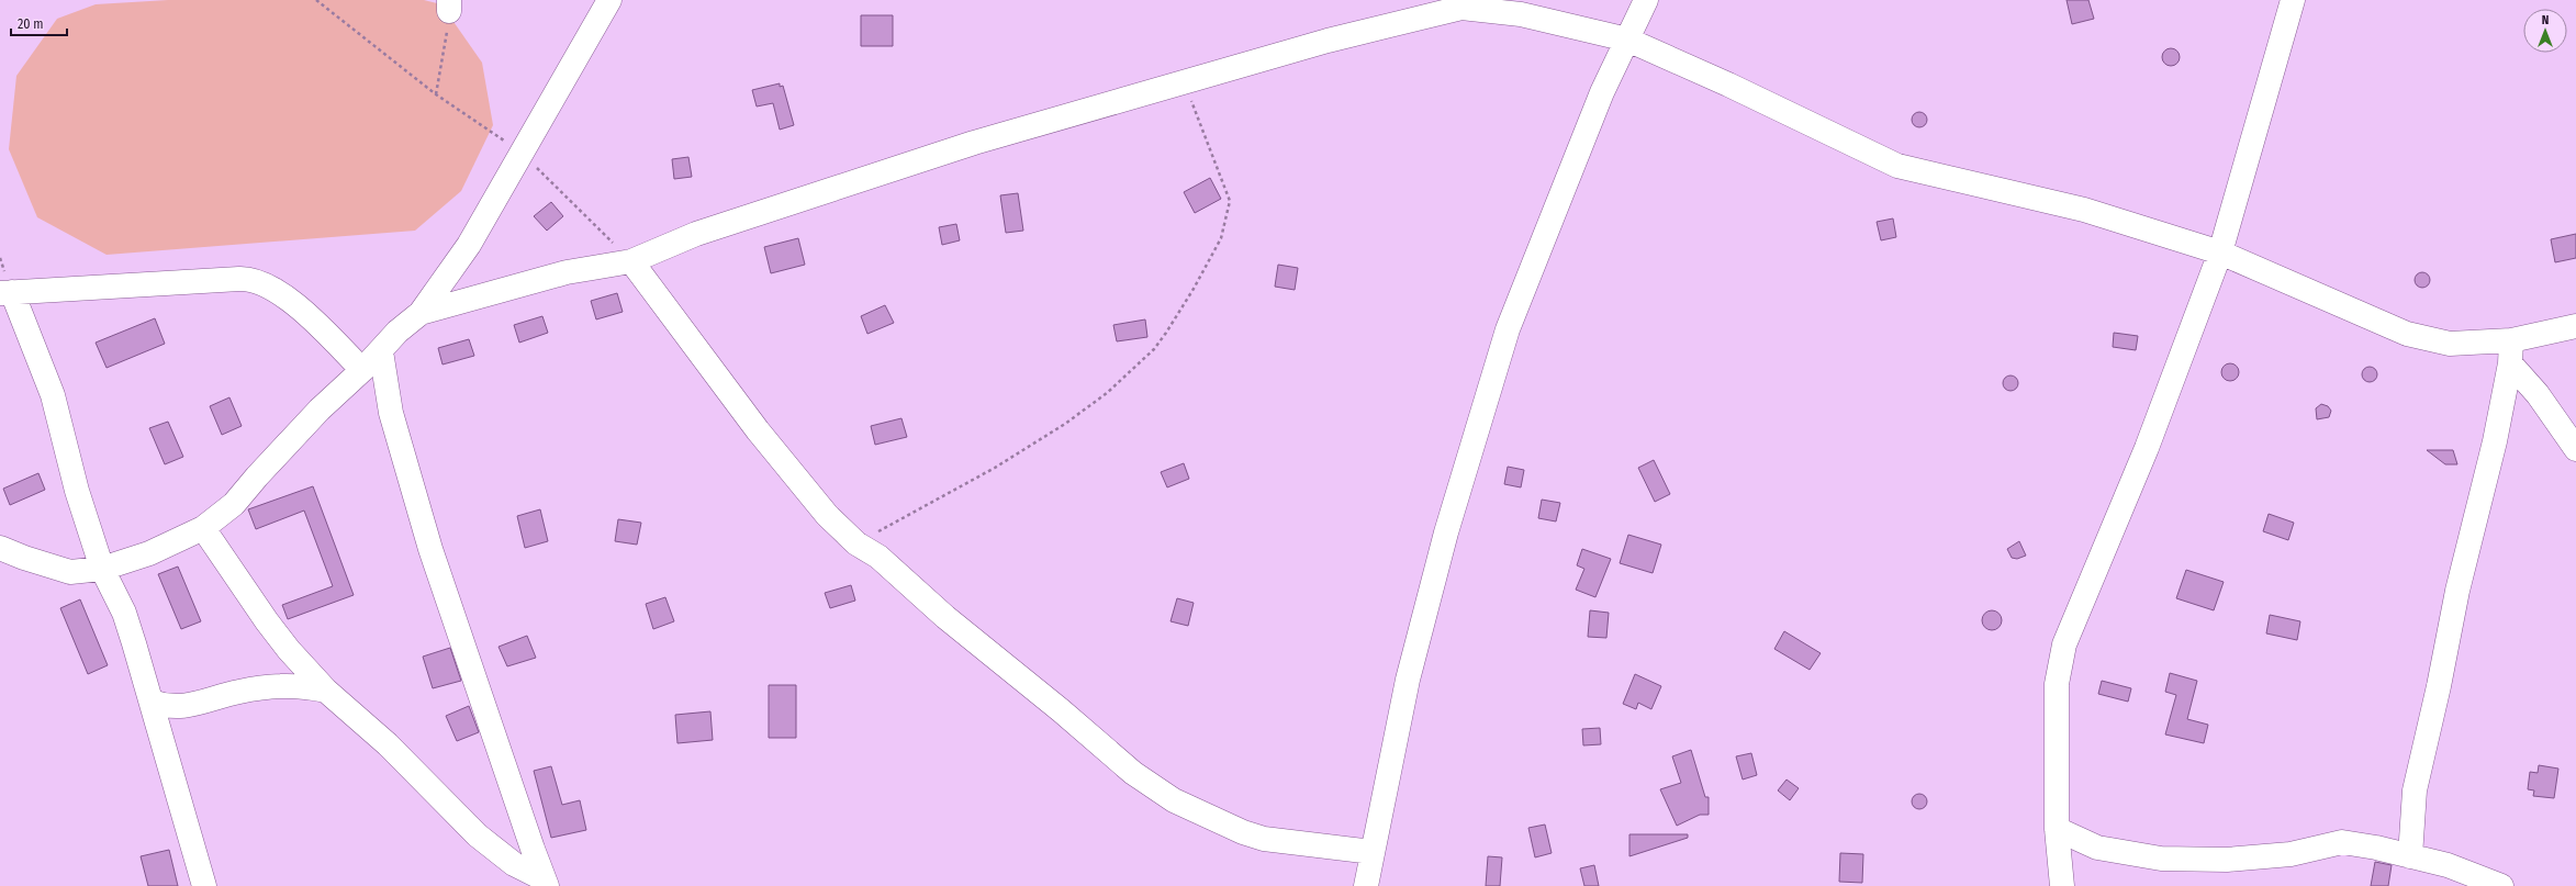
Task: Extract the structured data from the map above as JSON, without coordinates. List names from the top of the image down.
{
  "scale_bar": "20 m",
  "north": "top"
}
